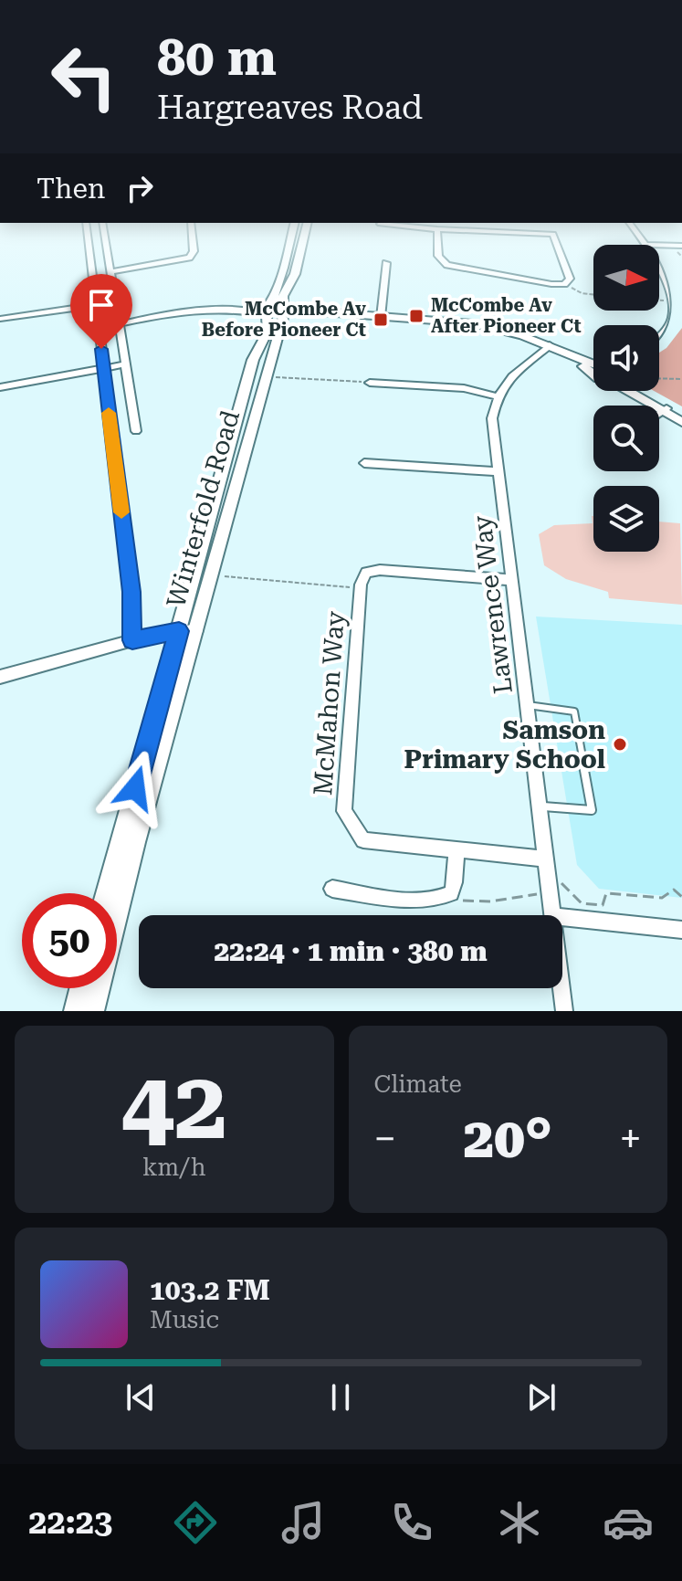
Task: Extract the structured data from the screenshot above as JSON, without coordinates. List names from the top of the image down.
{
  "streets": {
    "main road": ["Winterfold Road"],
    "street": ["Lawrence Way", "McMahon Way"]
  },
  "crossings": [
    ["Lawrence Way", "McMahon Way"]
  ],
  "places": {
    "transit": ["McCombe Av After Pioneer Ct", "McCombe Av Before Pioneer Ct"],
    "other": ["Samson Primary School"]
  },
  "north": "right",
  "page": {
    "turn": ["80 m", "Hargreaves Road"],
    "then": "Then",
    "limit": "50",
    "trip": "22:24 · 1 min · 380 m",
    "tile": [
      ["42", "km/h"],
      "Climate"
    ],
    "heat": ["−", "20°", "+"],
    "song": ["103.2 FM", "Music"],
    "tabs": "22:23"
  }
}
